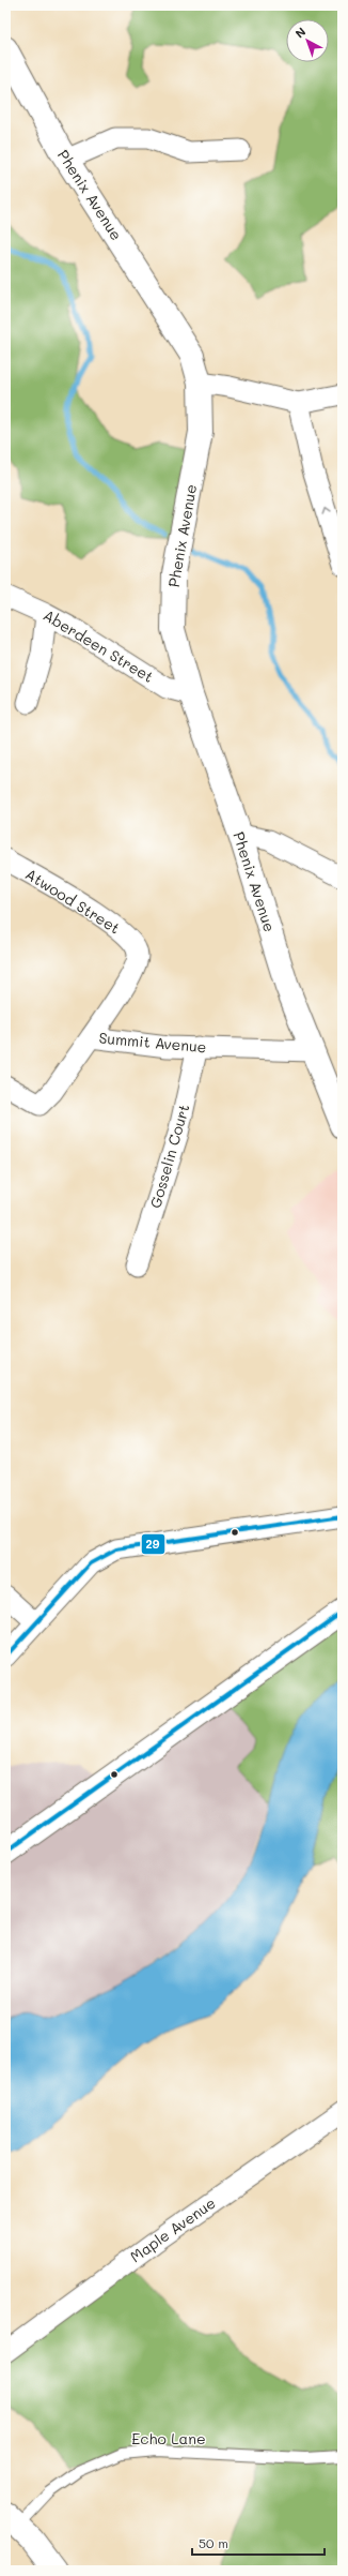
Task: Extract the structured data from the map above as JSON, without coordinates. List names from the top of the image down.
{
  "streets": {
    "main road": ["Phenix Avenue"],
    "street": [
      "Aberdeen Street",
      "Atwood Street",
      "Summit Avenue",
      "Gosselin Court",
      "Maple Avenue"
    ],
    "lane": ["Echo Lane"]
  },
  "crossings": [
    ["Phenix Avenue", "Aberdeen Street"],
    ["Phenix Avenue", "Summit Avenue"],
    ["Atwood Street", "Summit Avenue"],
    ["Summit Avenue", "Gosselin Court"]
  ],
  "lines": ["transit line 29"],
  "scale_bar": "50 m",
  "north": "top left"
}
